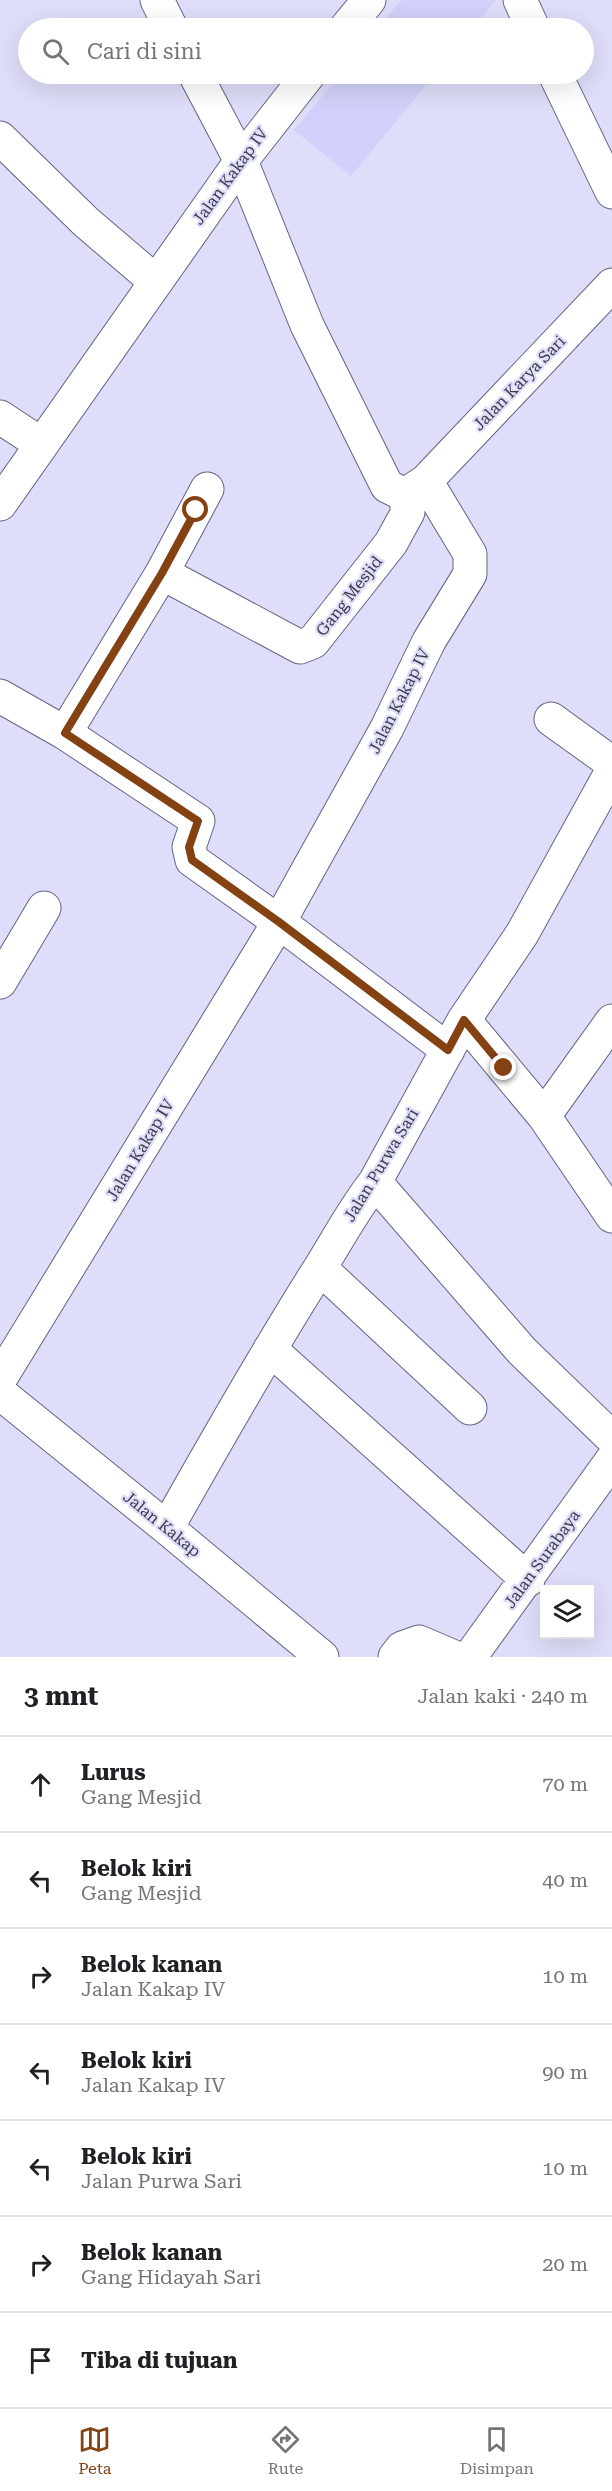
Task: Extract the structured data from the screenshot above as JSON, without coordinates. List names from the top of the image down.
{
  "streets": {
    "street": [
      "Jalan Kakap IV",
      "Jalan Karya Sari",
      "Gang Mesjid",
      "Jalan Purwa Sari",
      "Jalan Kakap",
      "Jalan Surabaya"
    ]
  },
  "crossings": [
    ["Jalan Kakap IV", "Jalan Karya Sari"],
    ["Jalan Kakap IV", "Gang Mesjid"],
    ["Jalan Karya Sari", "Gang Mesjid"],
    ["Jalan Purwa Sari", "Jalan Kakap"]
  ],
  "page": {
    "search": "Cari di sini",
    "heading": ["3 mnt", "Jalan kaki · 240 m"],
    "list": [
      ["Lurus", "Gang Mesjid", "70 m"],
      ["Belok kiri", "Gang Mesjid", "40 m"],
      ["Belok kanan", "Jalan Kakap IV", "10 m"],
      ["Belok kiri", "Jalan Kakap IV", "90 m"],
      ["Belok kiri", "Jalan Purwa Sari", "10 m"],
      ["Belok kanan", "Gang Hidayah Sari", "20 m"],
      "Tiba di tujuan"
    ],
    "nav": ["Peta", "Rute", "Disimpan"]
  }
}
